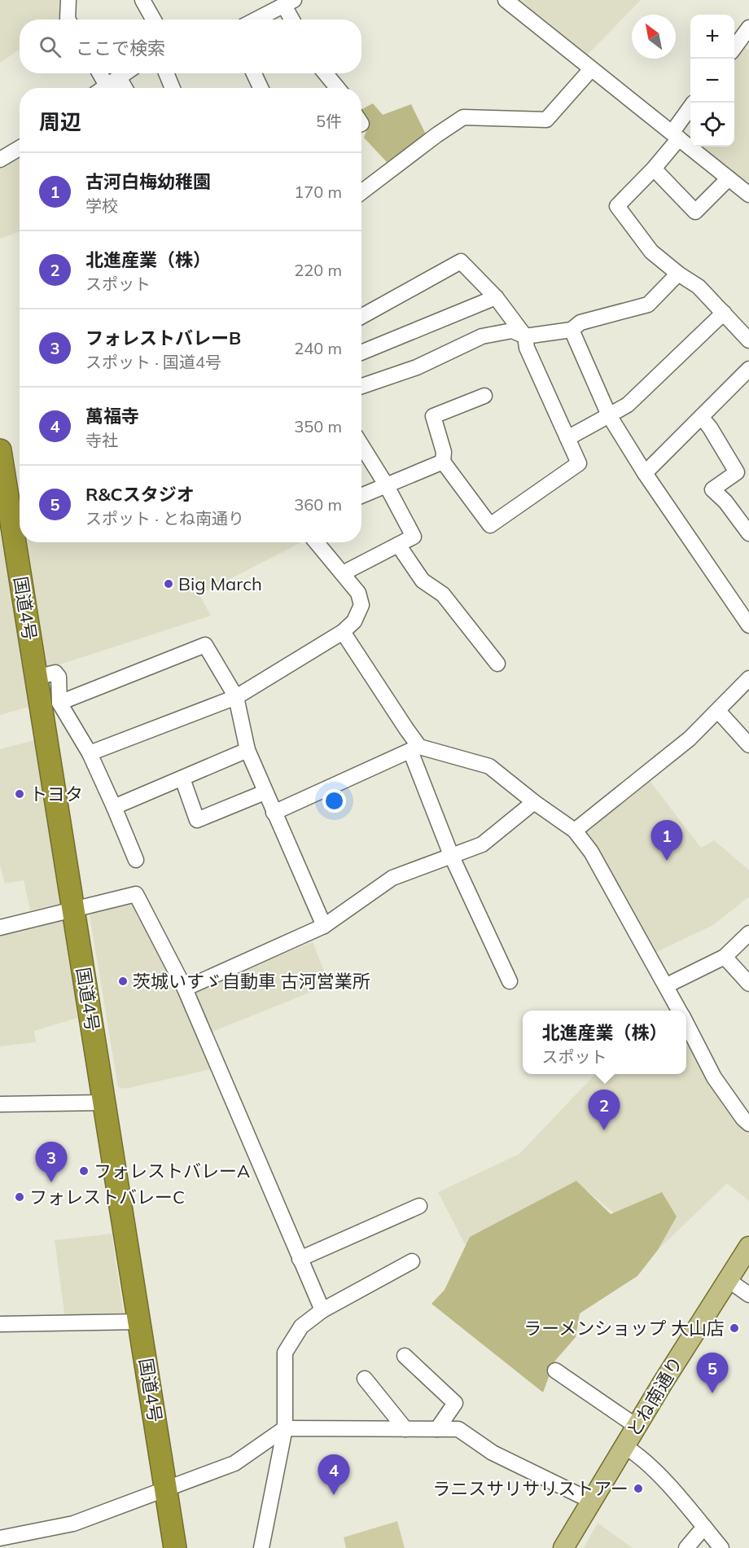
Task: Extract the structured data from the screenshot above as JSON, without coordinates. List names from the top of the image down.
{
  "streets": {
    "highway": ["国道4号"],
    "main road": ["とね南通り"]
  },
  "places": [
    "Big March",
    "トヨタ",
    "茨城いすゞ自動車 古河営業所",
    "フォレストバレーA",
    "フォレストバレーC",
    "ラーメンショップ 大山店",
    "ラニスサリサリストアー"
  ],
  "north": "top left",
  "page": {
    "map_buttons": ["+", "−"],
    "search": "ここで検索",
    "heading": ["周辺", "5件"],
    "list": [
      {
        "mark": "1",
        "name": "古河白梅幼稚園",
        "note": "学校",
        "value": "170 m"
      },
      {
        "mark": "2",
        "name": "北進産業（株）",
        "note": "スポット",
        "value": "220 m"
      },
      {
        "mark": "3",
        "name": "フォレストバレーB",
        "note": "スポット · 国道4号",
        "value": "240 m"
      },
      {
        "mark": "4",
        "name": "萬福寺",
        "note": "寺社",
        "value": "350 m"
      },
      {
        "mark": "5",
        "name": "R&Cスタジオ",
        "note": "スポット · とね南通り",
        "value": "360 m"
      }
    ],
    "pins": [
      "1",
      "2",
      "3",
      "5",
      "4"
    ],
    "popup": ["北進産業（株）", "スポット"]
  }
}
